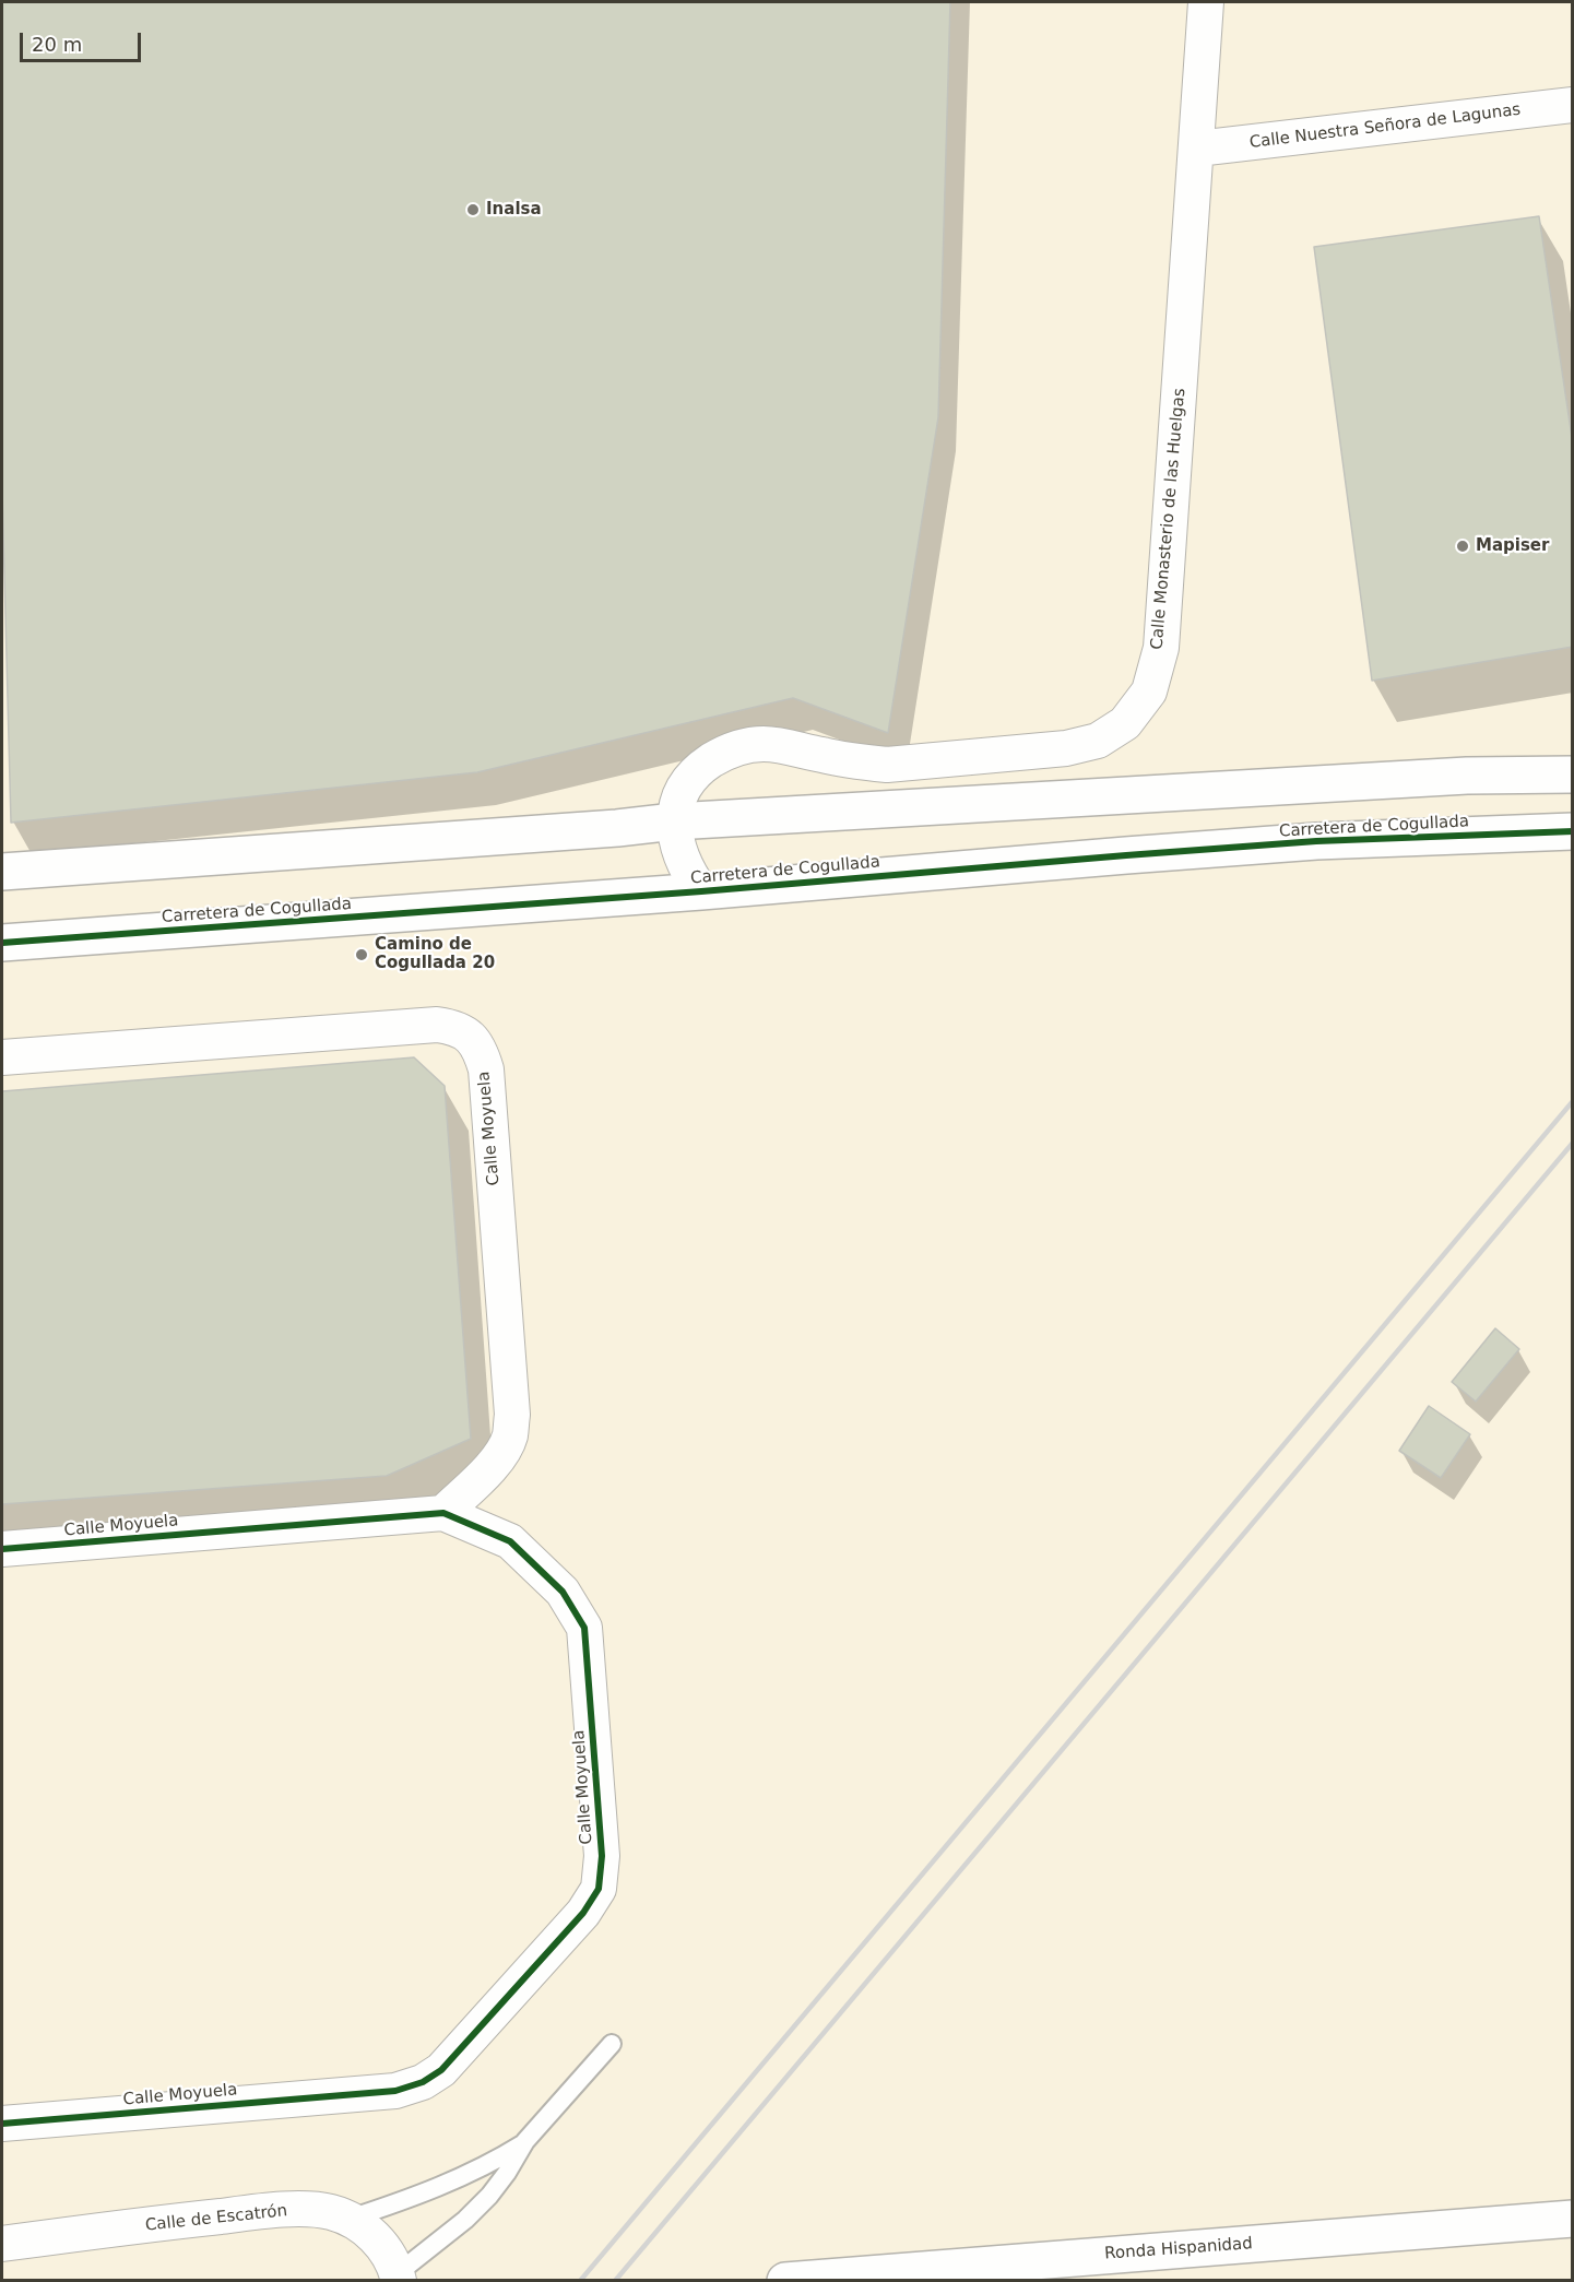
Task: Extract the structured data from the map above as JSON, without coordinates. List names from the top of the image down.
{
  "streets": {
    "main road": ["Carretera de Cogullada", "Ronda Hispanidad"],
    "street": [
      "Calle Nuestra Señora de Lagunas",
      "Calle Monasterio de las Huelgas",
      "Calle Moyuela",
      "Calle de Escatrón"
    ]
  },
  "crossings": [
    ["Calle Nuestra Señora de Lagunas", "Calle Monasterio de las Huelgas"]
  ],
  "places": ["Inalsa", "Mapiser", "Camino de Cogullada 20"],
  "scale_bar": "20 m"
}
